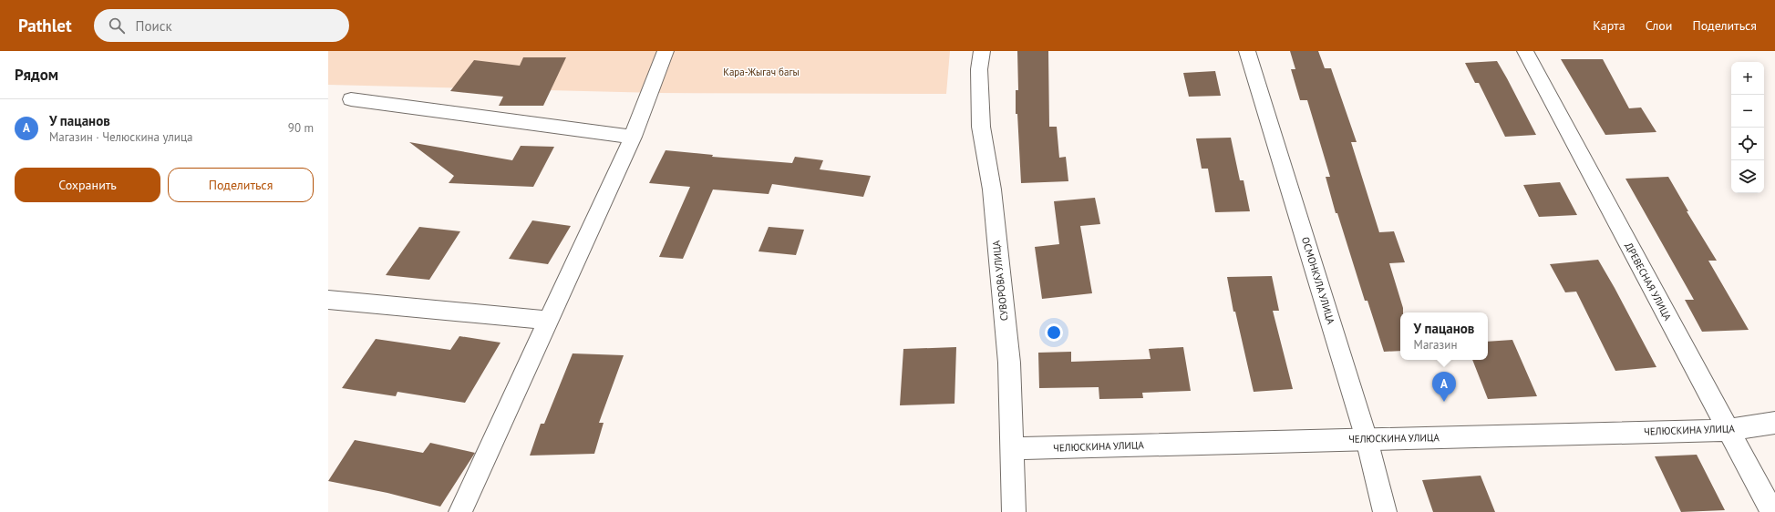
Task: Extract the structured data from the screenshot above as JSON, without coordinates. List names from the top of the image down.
{
  "streets": {
    "street": [
      "СУВОРОВА УЛИЦА",
      "ОСМОНКУЛА УЛИЦА",
      "ДРЕВЕСНАЯ УЛИЦА",
      "ЧЕЛЮСКИНА УЛИЦА"
    ]
  },
  "crossings": [
    ["СУВОРОВА УЛИЦА", "ЧЕЛЮСКИНА УЛИЦА"],
    ["ОСМОНКУЛА УЛИЦА", "ЧЕЛЮСКИНА УЛИЦА"],
    ["ДРЕВЕСНАЯ УЛИЦА", "ЧЕЛЮСКИНА УЛИЦА"]
  ],
  "parks": ["Кара-Жыгач багы"],
  "page": {
    "header": "Pathlet",
    "search": "Поиск",
    "nav": ["Карта", "Слои", "Поделиться"],
    "heading": "Рядом",
    "map_buttons": ["+", "−"],
    "list": [
      {
        "mark": "A",
        "name": "У пацанов",
        "note": "Магазин · Челюскина улица",
        "value": "90 m"
      }
    ],
    "buttons": ["Сохранить", "Поделиться"],
    "popup": ["У пацанов", "Магазин"],
    "pins": "A"
  }
}
